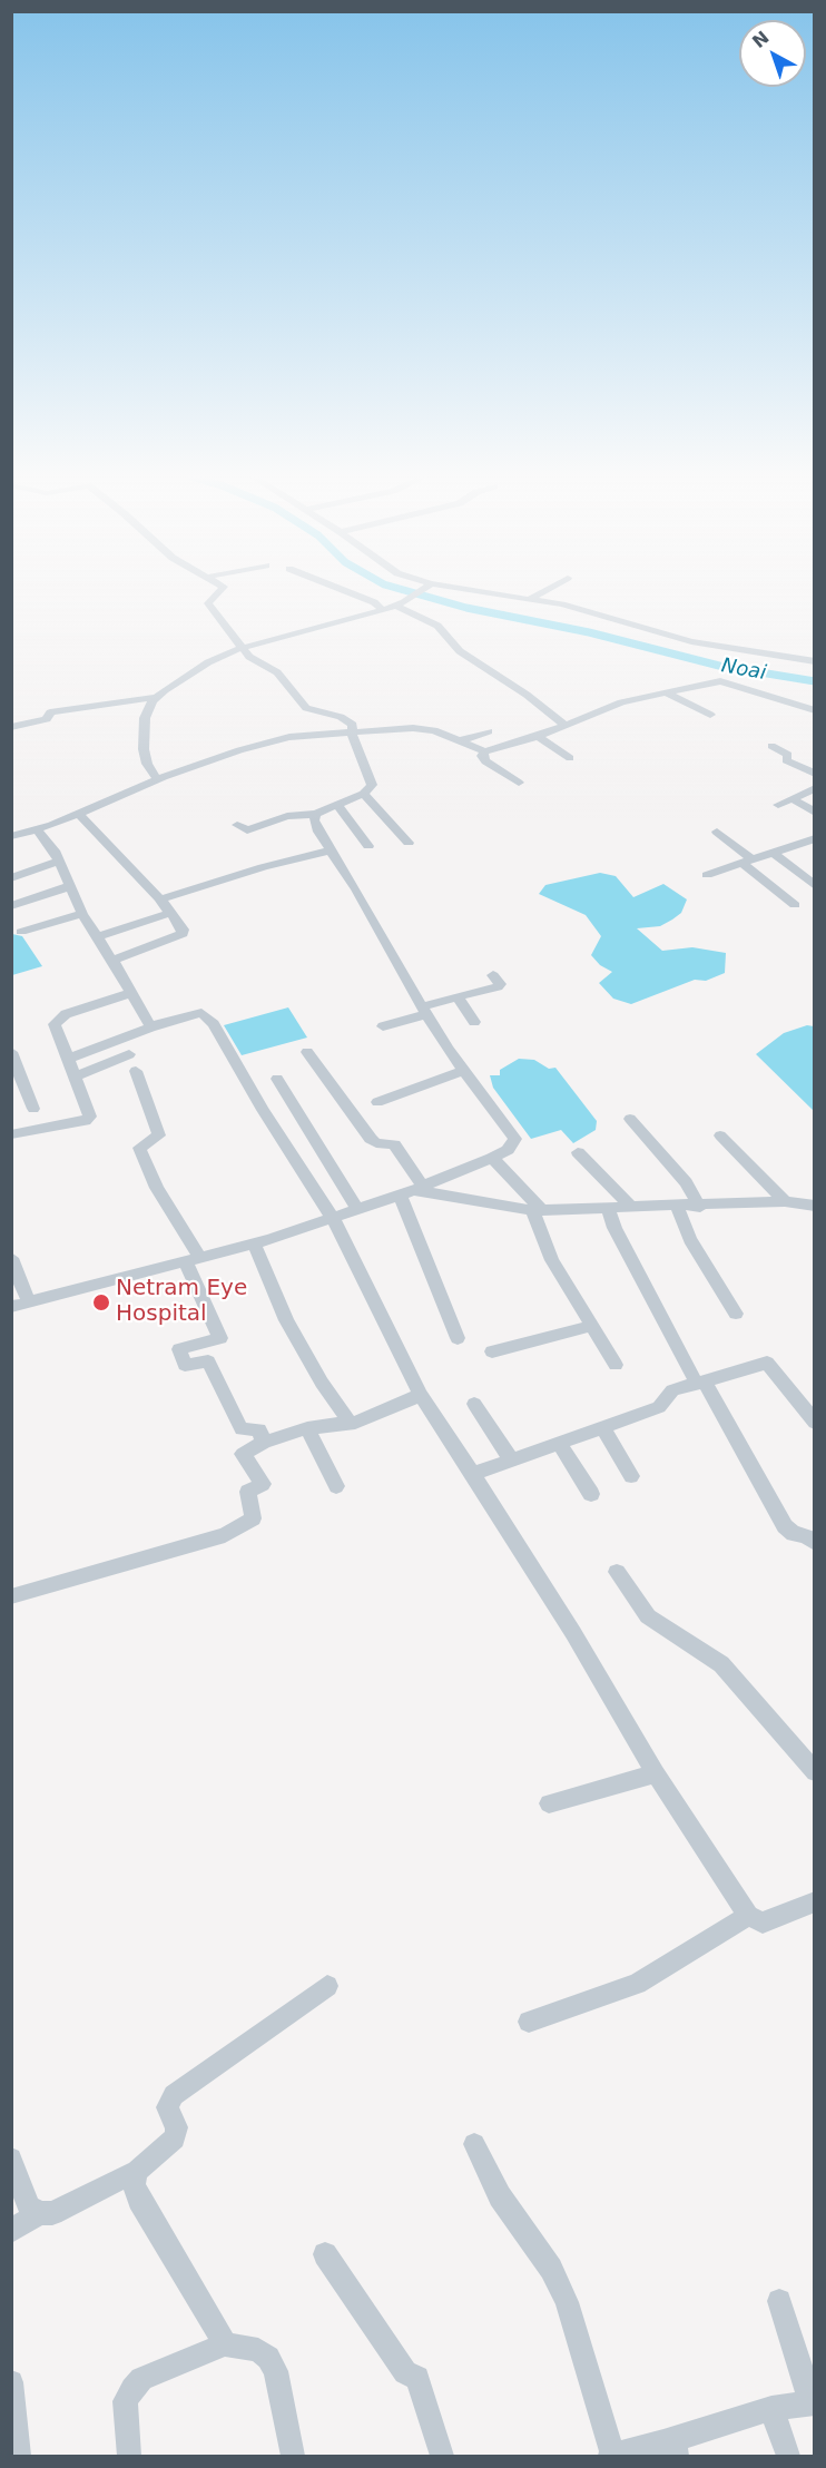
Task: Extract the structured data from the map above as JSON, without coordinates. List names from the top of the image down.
{
  "water": ["Noai"],
  "places": ["Netram Eye Hospital"],
  "north": "top left"
}
